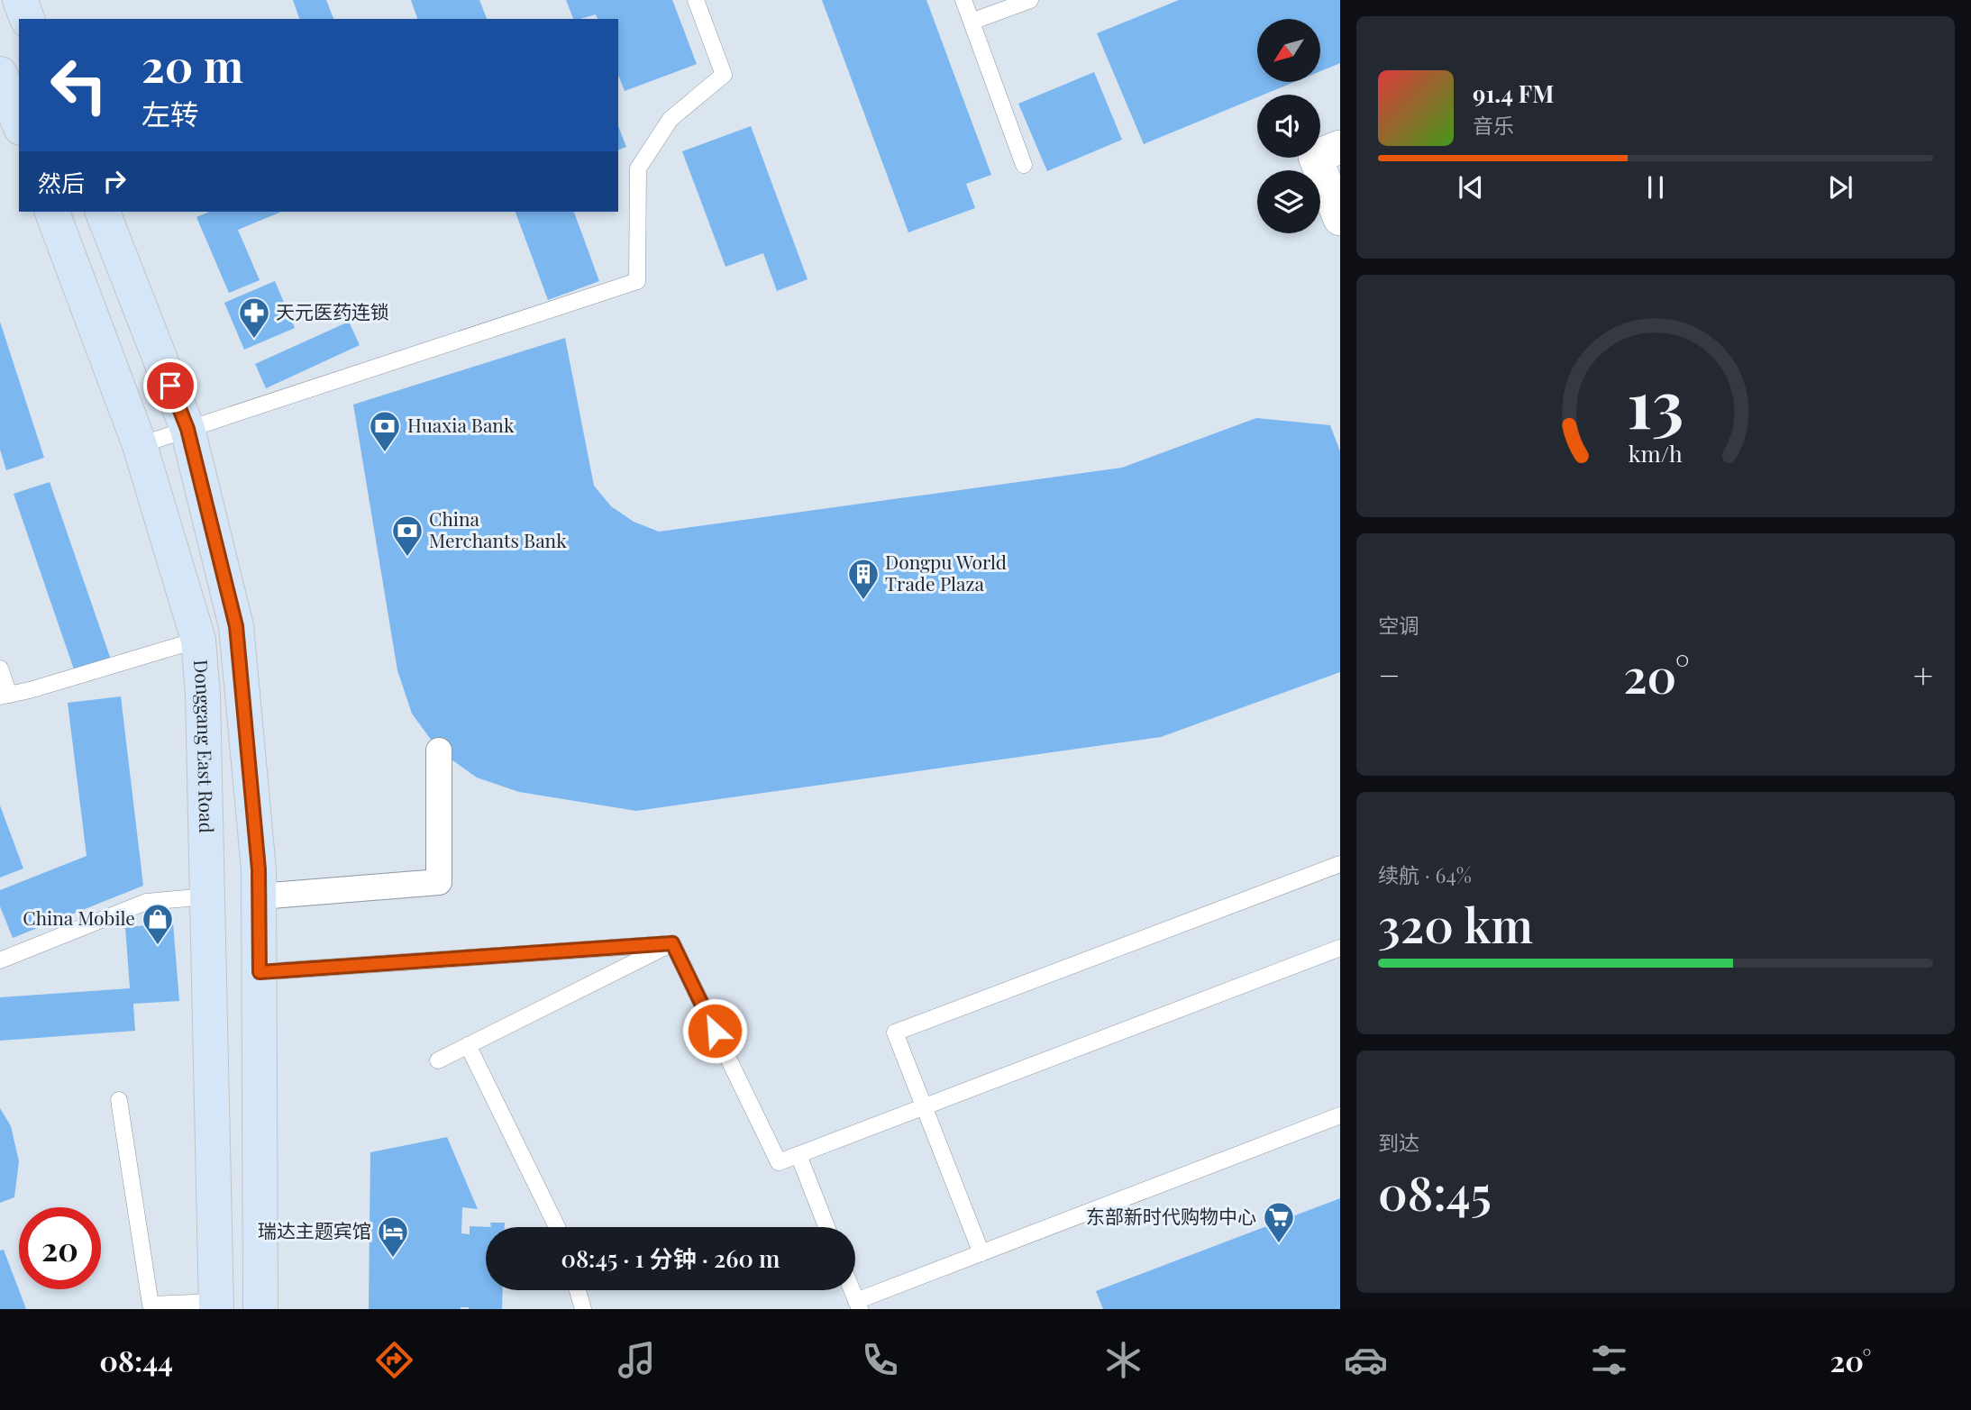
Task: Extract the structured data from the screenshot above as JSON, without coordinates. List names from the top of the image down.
{
  "streets": {
    "main road": ["Donggang East Road"]
  },
  "places": {
    "pharmacy": ["天元医药连锁"],
    "bank": ["Huaxia Bank", "China Merchants Bank"],
    "building": ["Dongpu World Trade Plaza"],
    "shop": ["China Mobile"],
    "supermarket": ["东部新时代购物中心"],
    "hotel": ["瑞达主题宾馆"]
  },
  "north": "bottom left",
  "page": {
    "turn": ["20 m", "左转"],
    "song": ["91.4 FM", "音乐"],
    "then": "然后",
    "tile": [
      "空调",
      ["续航 · 64%", "320 km"],
      ["到达", "08:45"]
    ],
    "heat": ["−", "20°", "+"],
    "limit": "20",
    "trip": "08:45 · 1 分钟 · 260 m",
    "tabs": ["08:44", "20°"],
    "gauge": ["13", "km/h"]
  }
}
